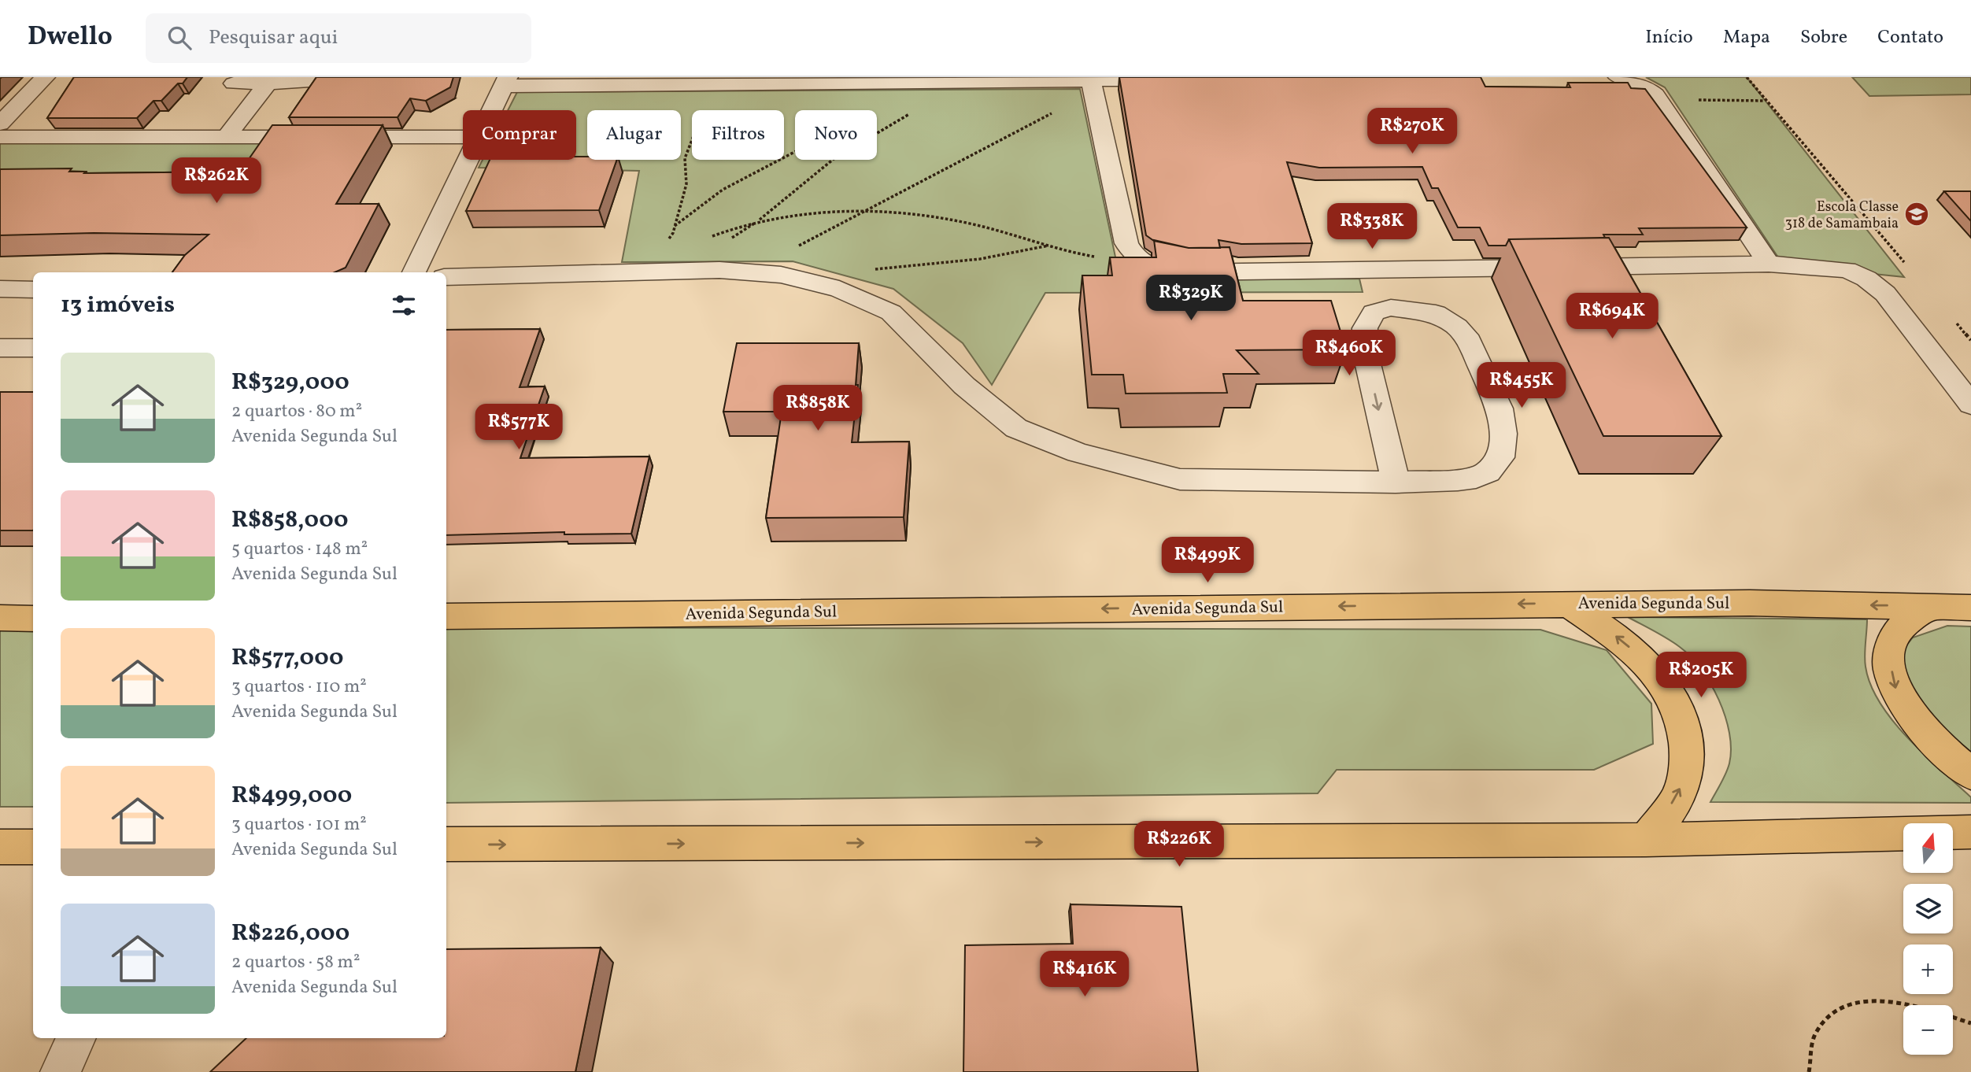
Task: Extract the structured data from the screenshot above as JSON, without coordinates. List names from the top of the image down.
{
  "streets": {
    "main road": ["Avenida Segunda Sul"]
  },
  "places": {
    "school or university": ["Escola Classe 318 de Samambaia"]
  },
  "north": "top",
  "page": {
    "header": "Dwello",
    "search": "Pesquisar aqui",
    "nav": [
      "Início",
      "Mapa",
      "Sobre",
      "Contato"
    ],
    "price": [
      "R$270K",
      "R$262K",
      "R$338K",
      "R$329K",
      "R$694K",
      "R$460K",
      "R$455K",
      "R$858K",
      "R$577K",
      "R$499K",
      "R$205K",
      "R$226K",
      "R$416K"
    ],
    "chip": [
      "Comprar",
      "Alugar",
      "Filtros",
      "Novo"
    ],
    "heading": "13 imóveis",
    "list": [
      {
        "name": "R$329,000",
        "note": "2 quartos · 80 m² · Avenida Segunda Sul"
      },
      {
        "name": "R$858,000",
        "note": "5 quartos · 148 m² · Avenida Segunda Sul"
      },
      {
        "name": "R$577,000",
        "note": "3 quartos · 110 m² · Avenida Segunda Sul"
      },
      {
        "name": "R$499,000",
        "note": "3 quartos · 101 m² · Avenida Segunda Sul"
      },
      {
        "name": "R$226,000",
        "note": "2 quartos · 58 m² · Avenida Segunda Sul"
      }
    ],
    "map_buttons": ["+", "−"]
  }
}
